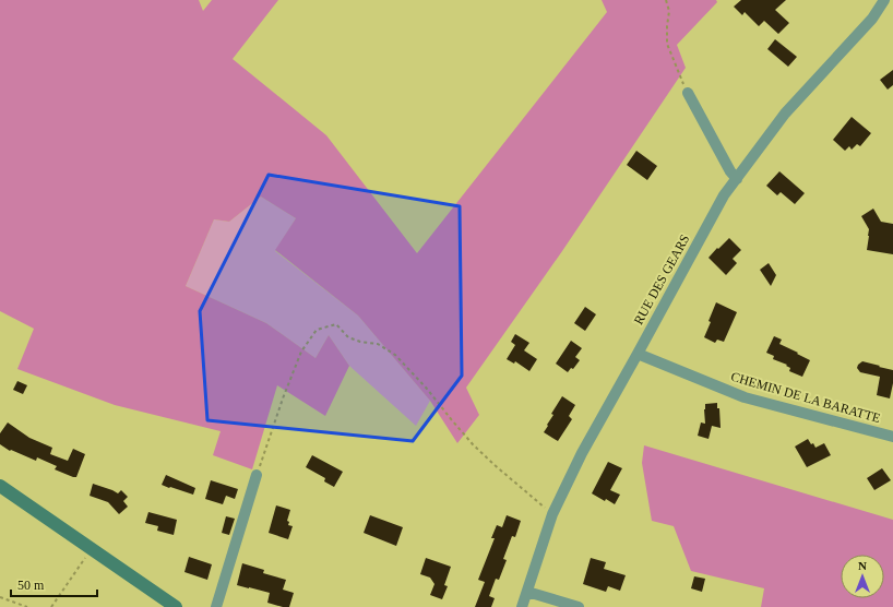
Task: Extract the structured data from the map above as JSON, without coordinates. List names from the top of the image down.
{
  "streets": {
    "street": ["RUE DES GEARS", "CHEMIN DE LA BARATTE"]
  },
  "crossings": [
    ["RUE DES GEARS", "CHEMIN DE LA BARATTE"]
  ],
  "scale_bar": "50 m",
  "north": "top"
}
